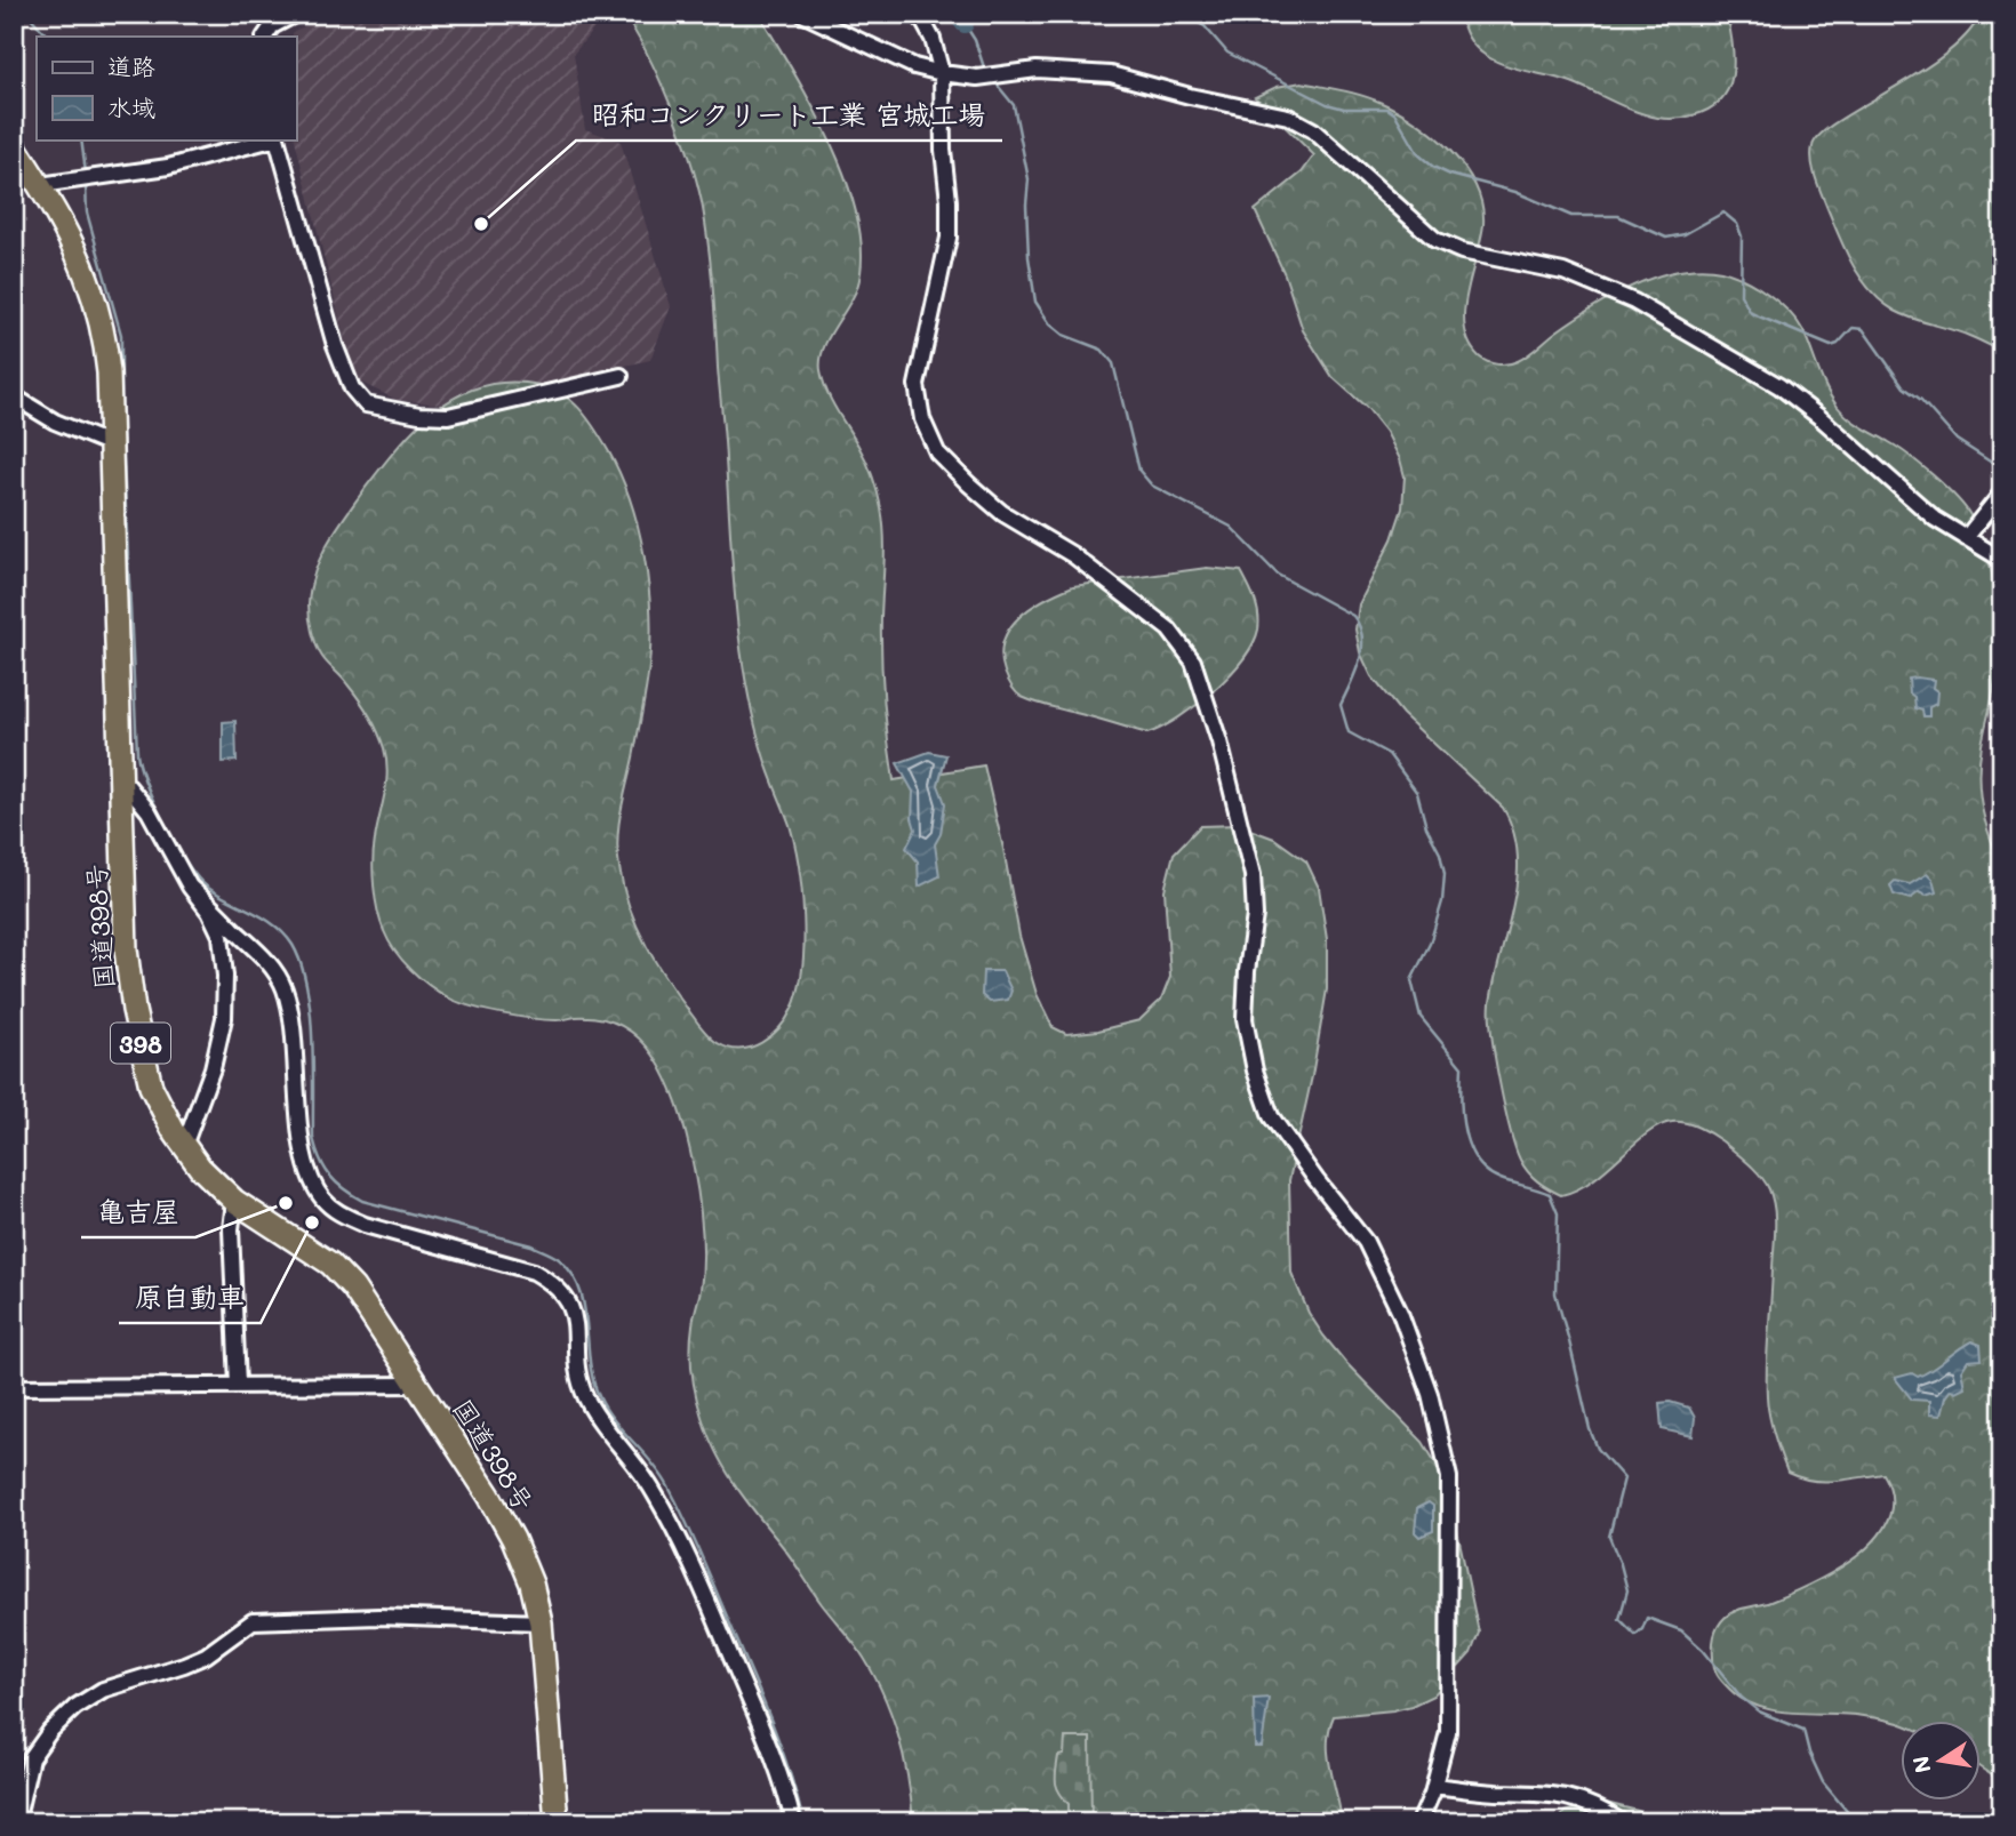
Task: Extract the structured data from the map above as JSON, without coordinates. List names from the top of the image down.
{
  "streets": {
    "highway": ["国道398号", "398"]
  },
  "places": ["昭和コンクリート工業 宮城工場", "亀吉屋", "原自動車"],
  "legend": ["道路", "水域"],
  "north": "left"
}
